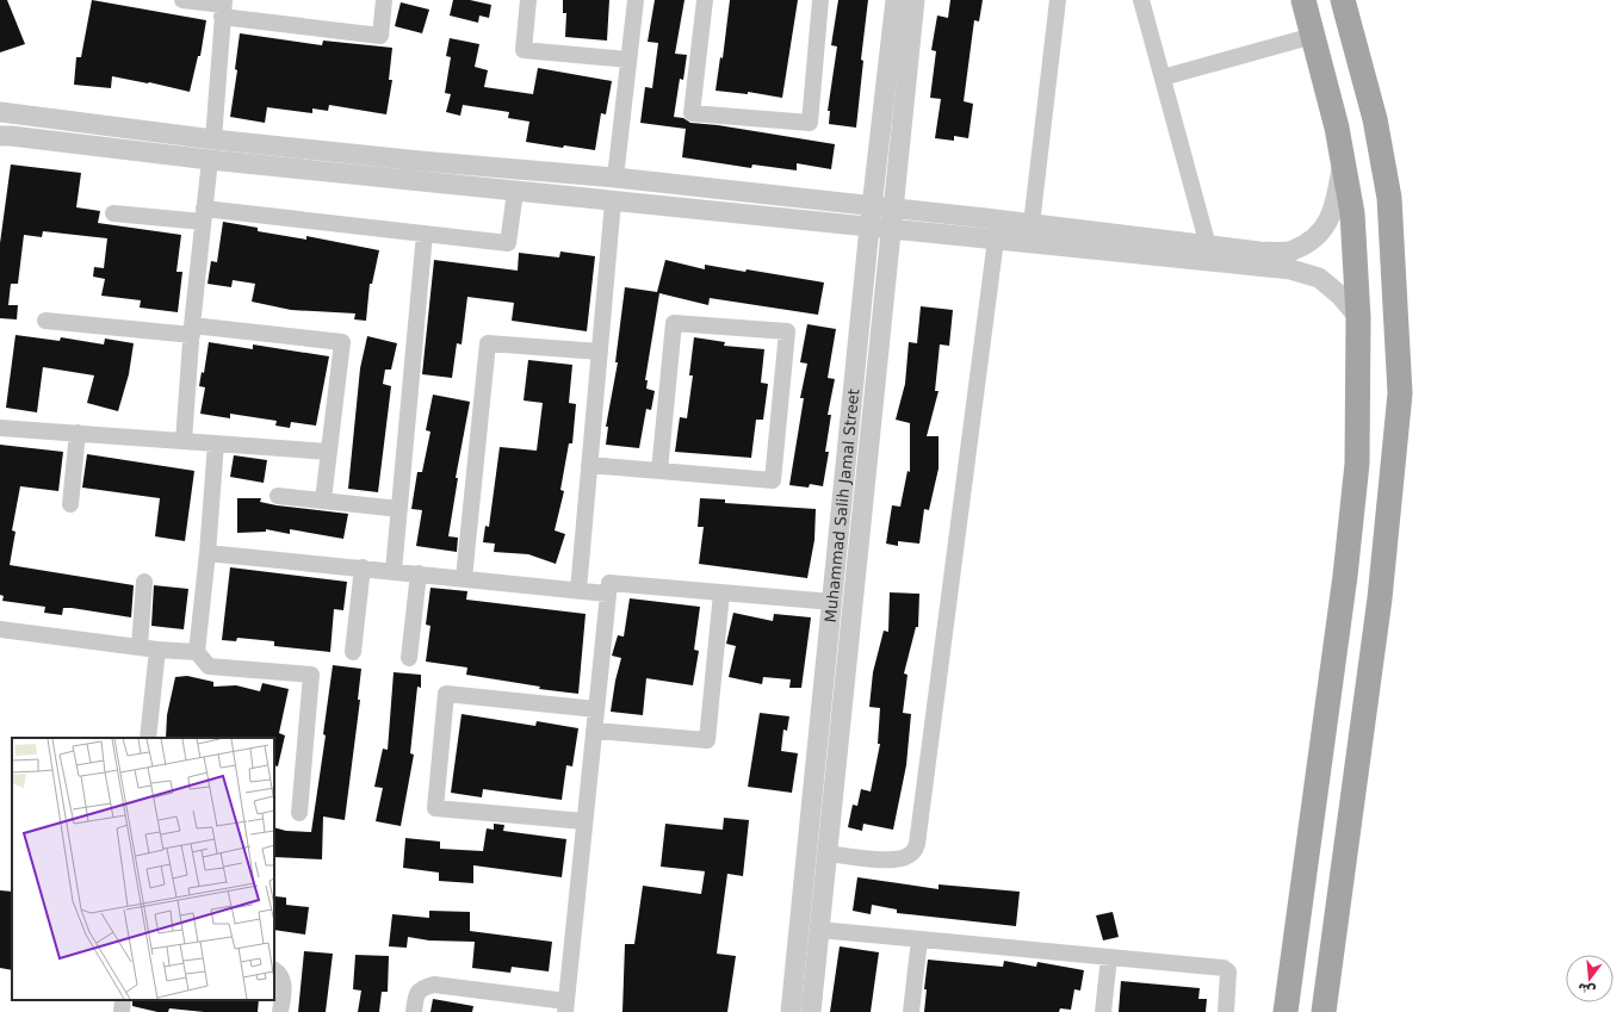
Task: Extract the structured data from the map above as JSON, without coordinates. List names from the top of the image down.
{
  "streets": {
    "street": ["Muhammad Salih Jamal Street"]
  },
  "north": "bottom"
}
